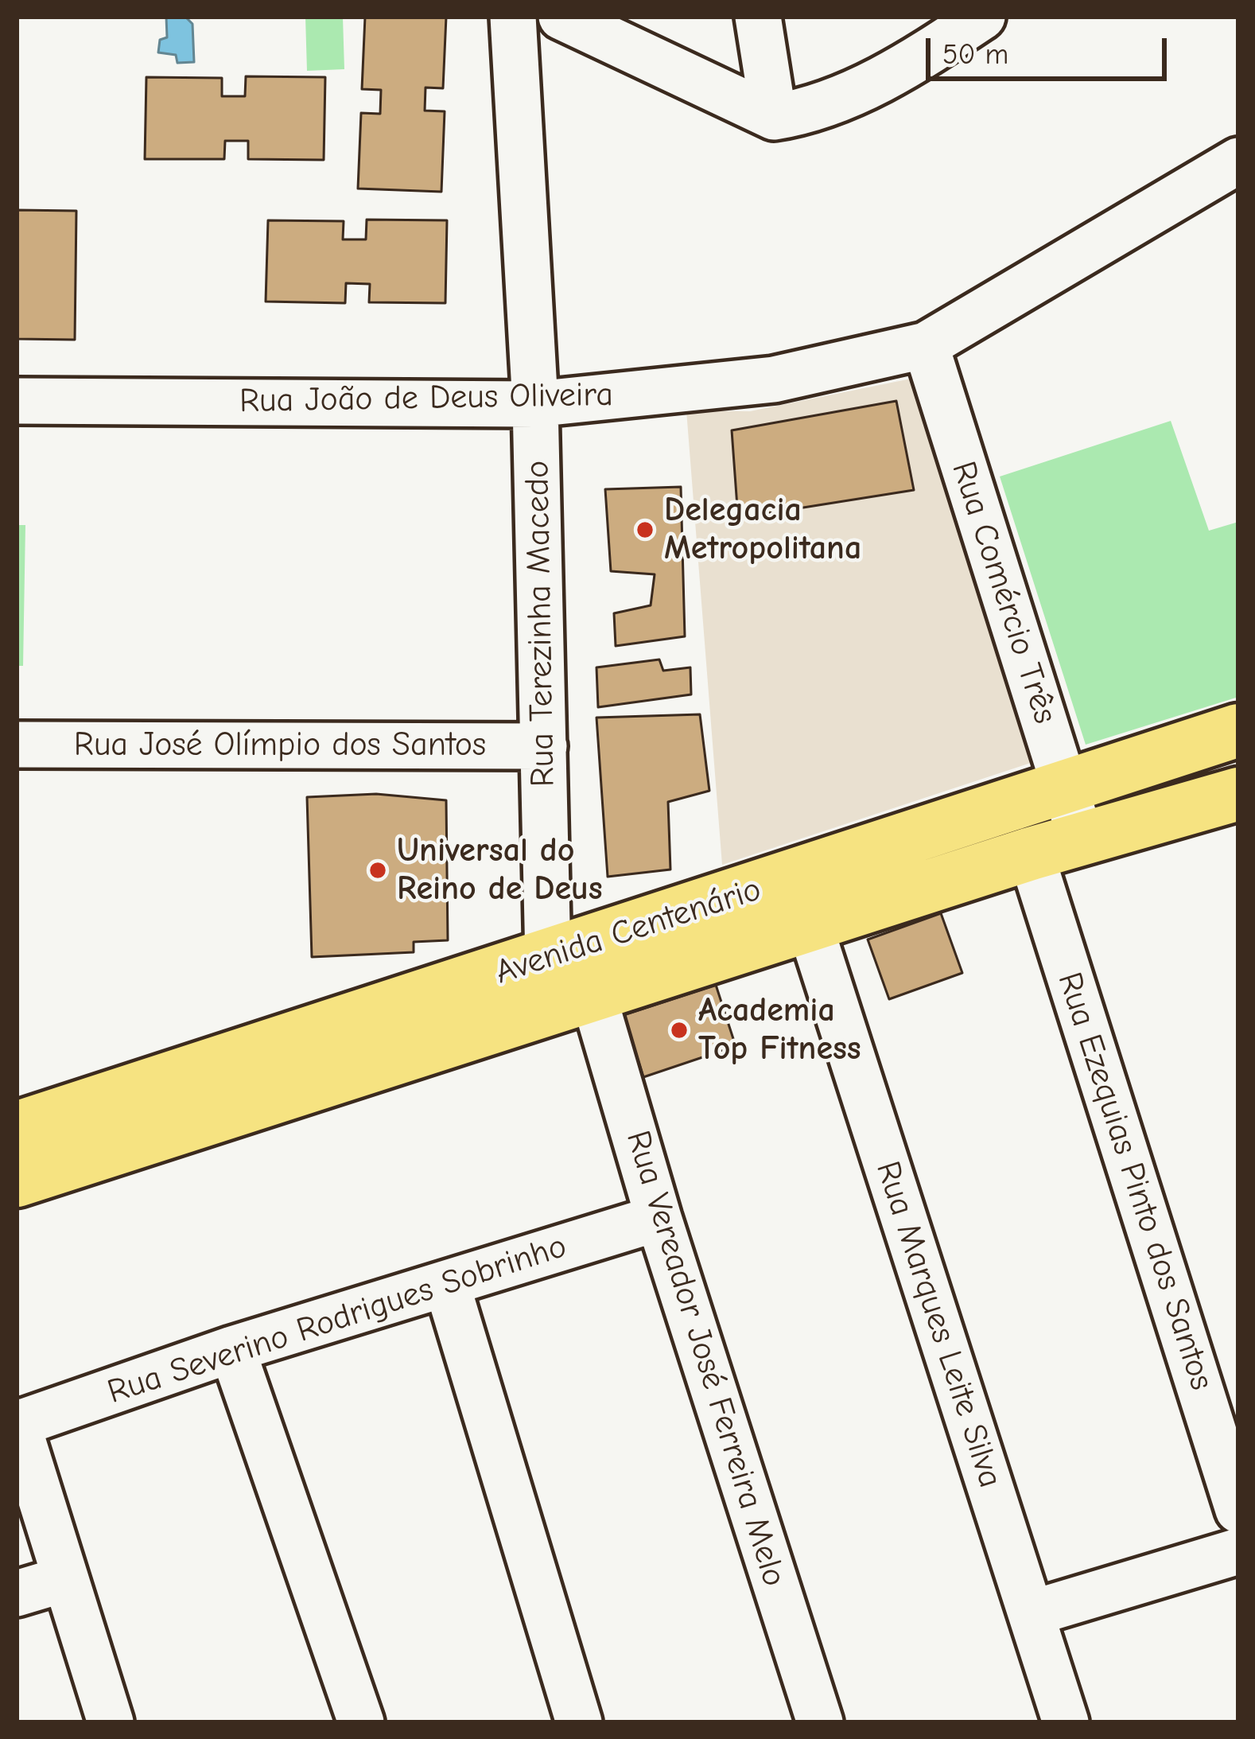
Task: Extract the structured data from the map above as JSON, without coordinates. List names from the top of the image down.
{
  "streets": {
    "main road": ["Avenida Centenário"],
    "street": [
      "Rua João de Deus Oliveira",
      "Rua Comércio Três",
      "Rua Terezinha Macedo",
      "Rua José Olímpio dos Santos",
      "Rua Ezequias Pinto dos Santos",
      "Rua Severino Rodrigues Sobrinho",
      "Rua Marques Leite Silva",
      "Rua Vereador José Ferreira Melo"
    ]
  },
  "crossings": [
    ["Rua João de Deus Oliveira", "Rua Comércio Três"],
    ["Rua João de Deus Oliveira", "Rua Terezinha Macedo"],
    ["Rua Comércio Três", "Avenida Centenário"],
    ["Rua Terezinha Macedo", "Rua José Olímpio dos Santos"],
    ["Rua Terezinha Macedo", "Avenida Centenário"],
    ["Avenida Centenário", "Rua Ezequias Pinto dos Santos"],
    ["Avenida Centenário", "Rua Marques Leite Silva"],
    ["Avenida Centenário", "Rua Vereador José Ferreira Melo"],
    ["Rua Severino Rodrigues Sobrinho", "Rua Vereador José Ferreira Melo"]
  ],
  "places": ["Delegacia Metropolitana", "Universal do Reino de Deus", "Academia Top Fitness"],
  "scale_bar": "50 m"
}
